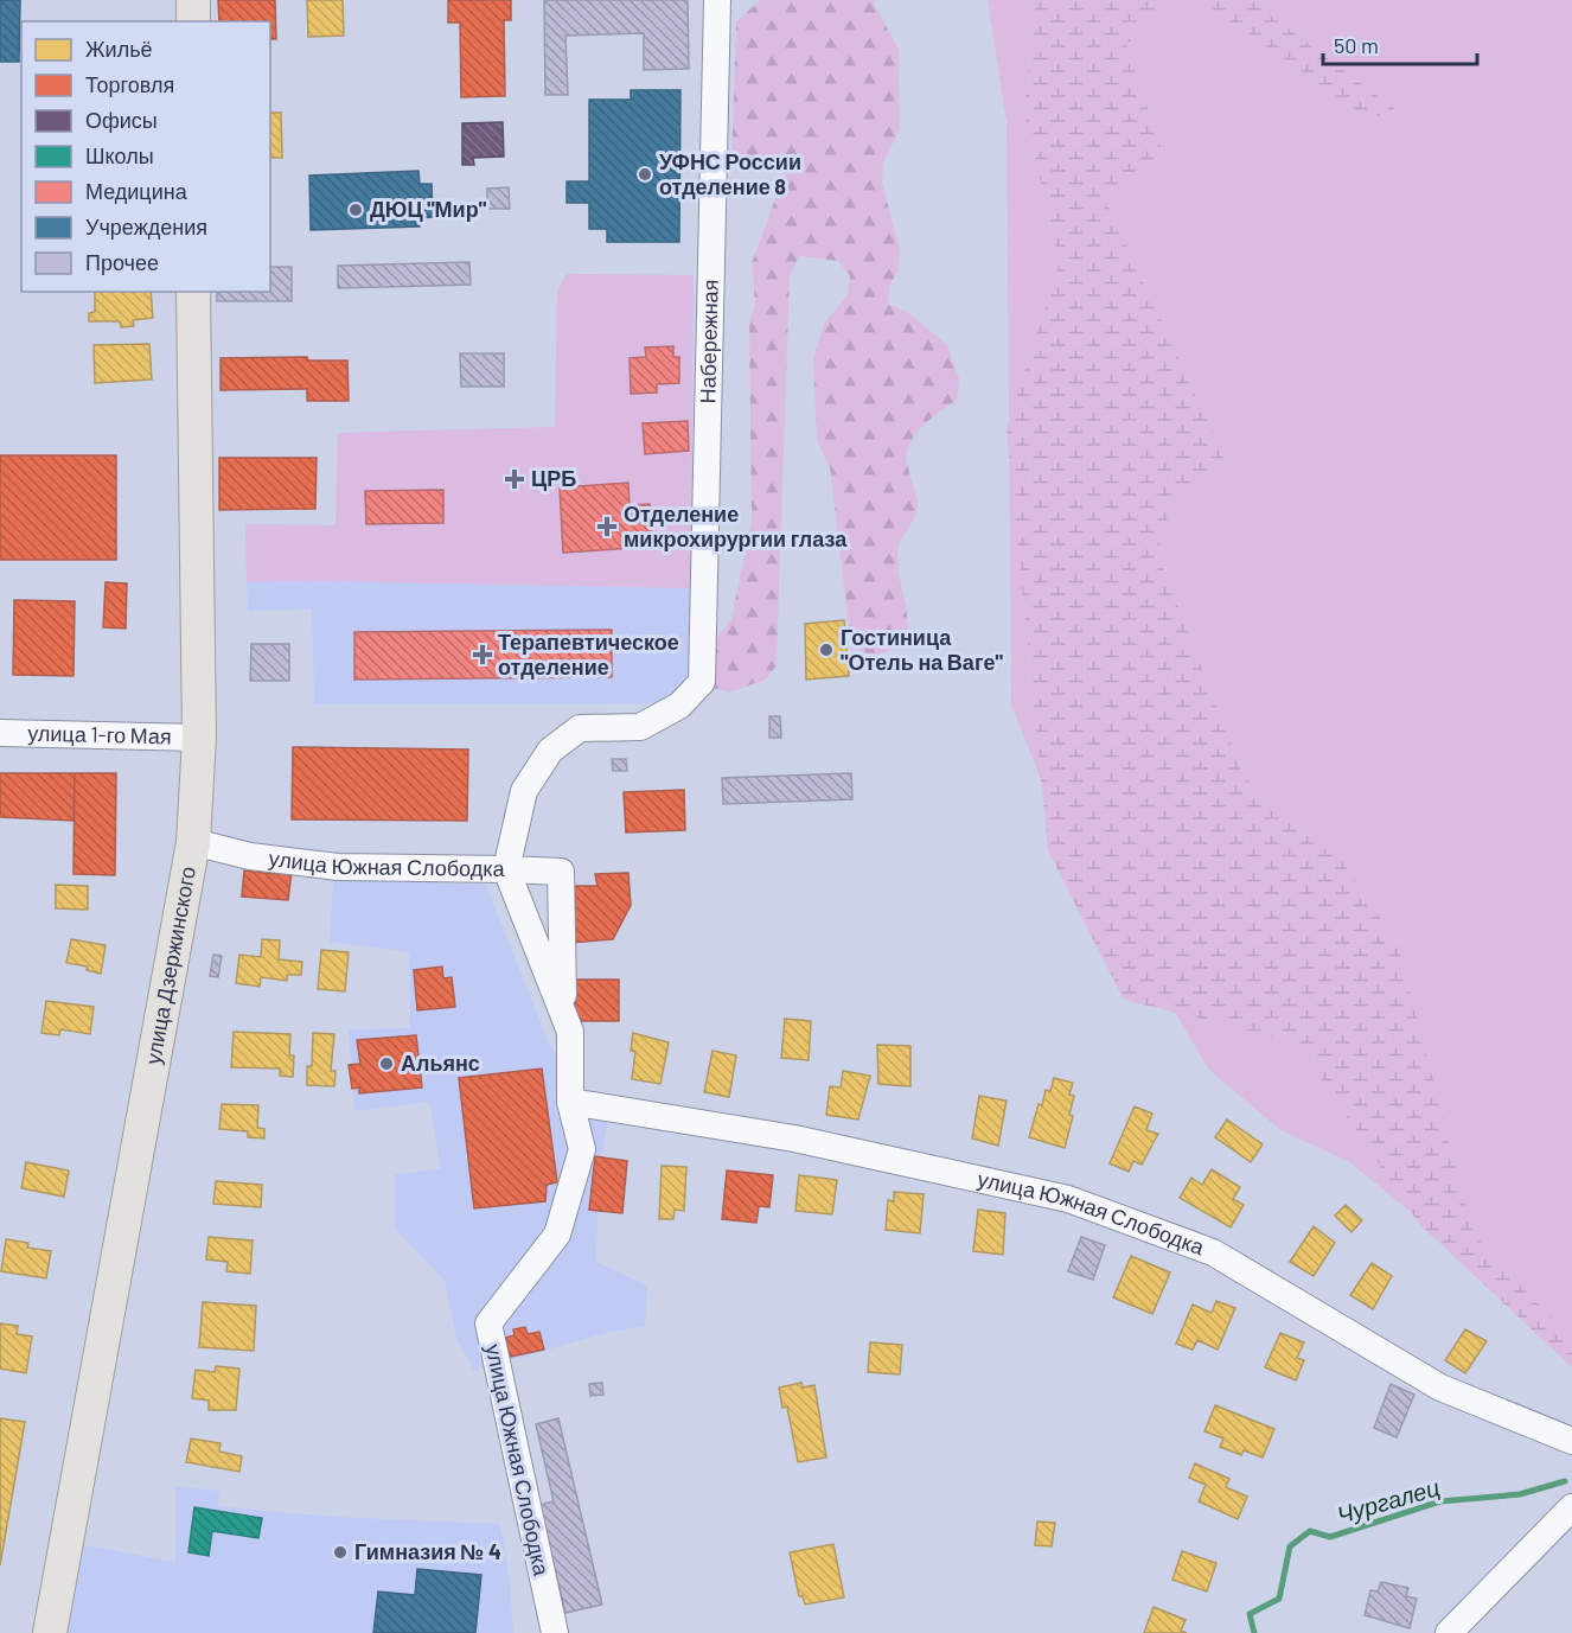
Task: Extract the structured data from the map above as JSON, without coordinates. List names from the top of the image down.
{
  "streets": {
    "main road": ["улица Дзержинского"],
    "street": ["Набережная", "улица 1-го Мая", "улица Южная Слободка"]
  },
  "crossings": [
    ["Набережная", "улица Южная Слободка"],
    ["улица 1-го Мая", "улица Дзержинского"],
    ["улица Южная Слободка", "улица Дзержинского"]
  ],
  "water": ["Чургалец"],
  "places": {
    "other": [
      "УФНС России отделение 8",
      "ДЮЦ \"Мир\"",
      "Гостиница \"Отель на Ваге\"",
      "Альянс",
      "Гимназия № 4"
    ],
    "health": ["ЦРБ", "Отделение микрохирургии глаза", "Терапевтическое отделение"]
  },
  "legend": [
    "Жильё",
    "Торговля",
    "Офисы",
    "Школы",
    "Медицина",
    "Учреждения",
    "Прочее"
  ],
  "scale_bar": "50 m"
}
